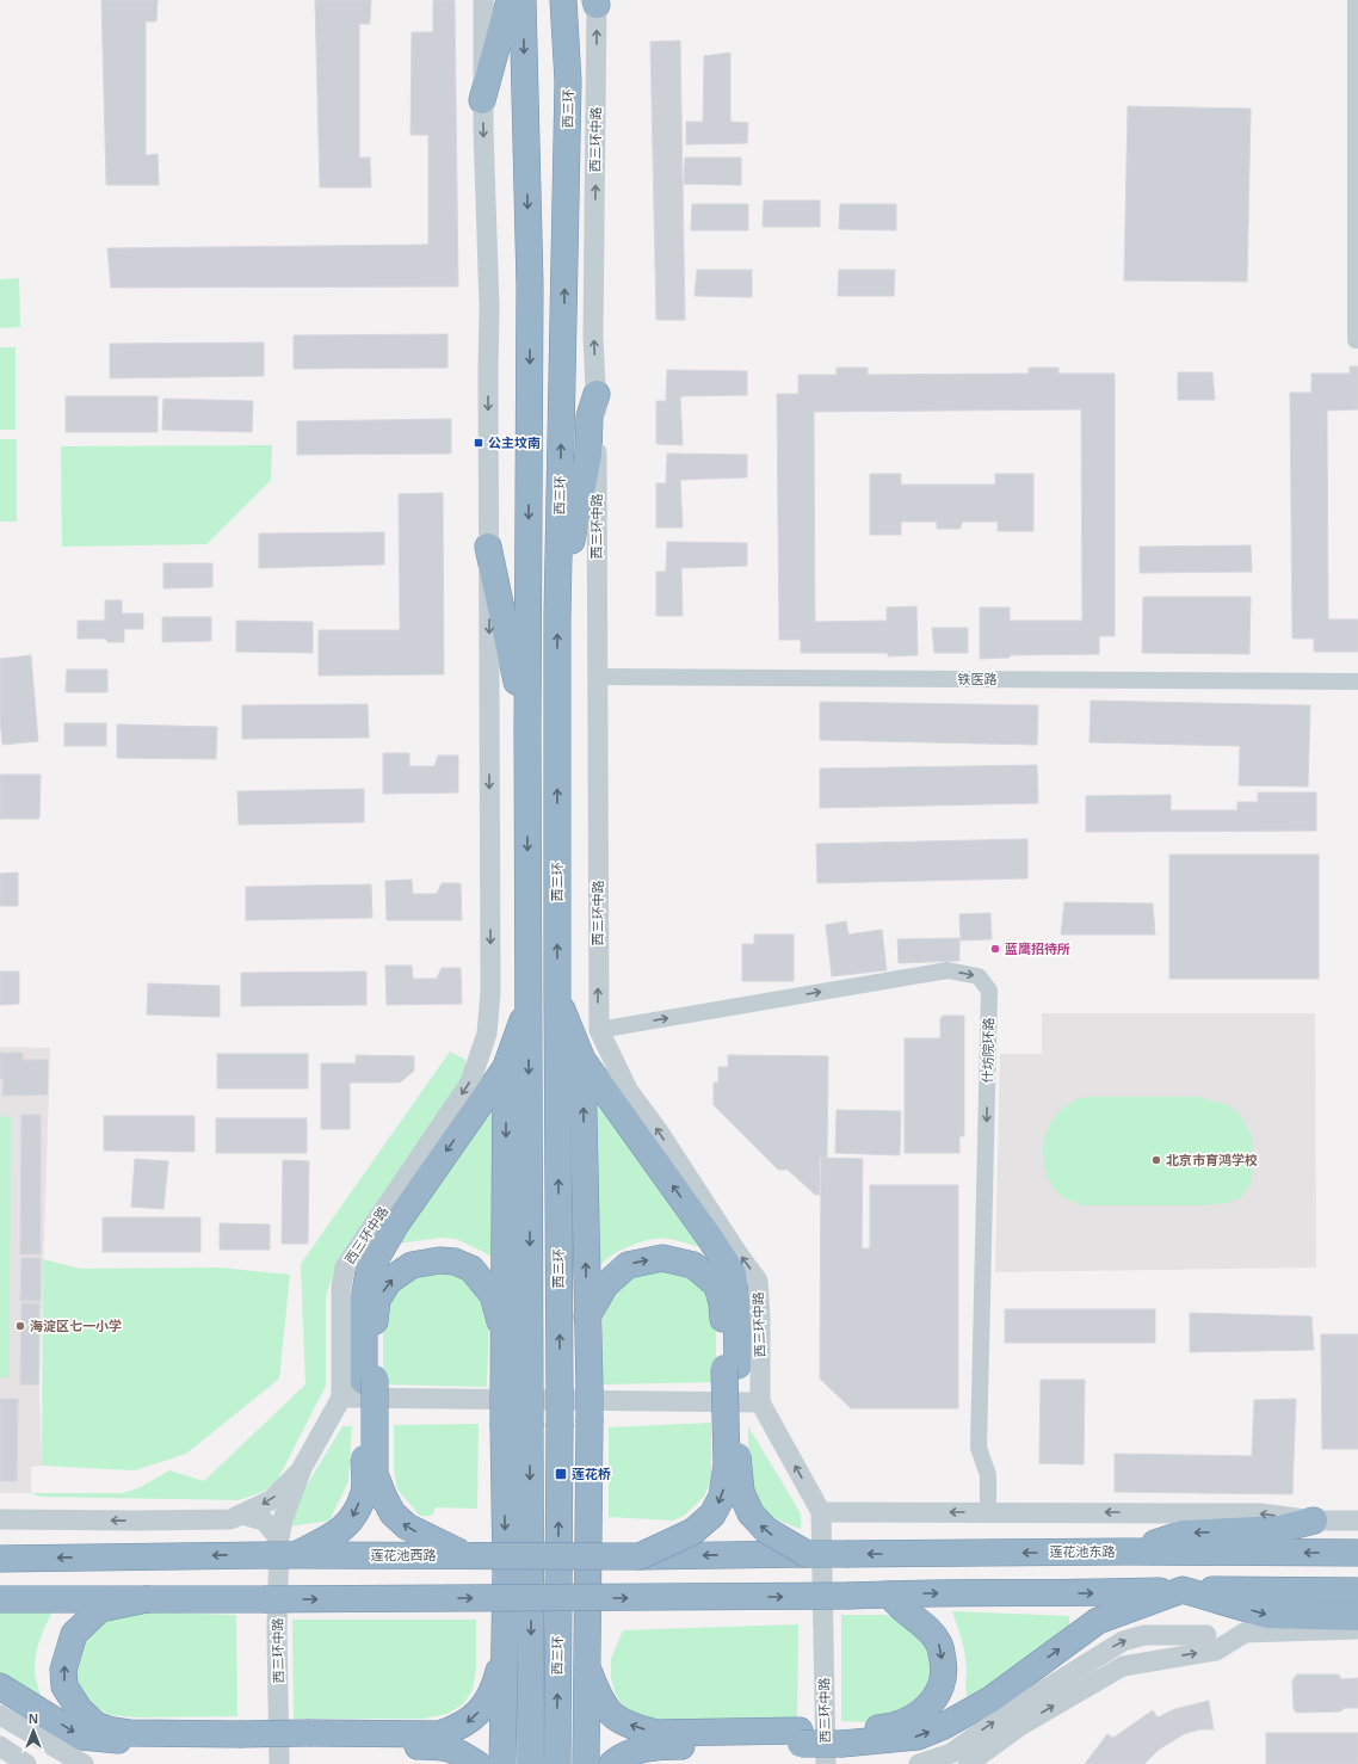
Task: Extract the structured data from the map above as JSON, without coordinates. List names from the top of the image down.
{
  "streets": {
    "highway": ["西三环", "莲花池东路", "莲花池西路"],
    "street": ["西三环中路", "铁医路", "什坊院环路"]
  },
  "crossings": [
    ["西三环中路", "铁医路"],
    ["西三环中路", "什坊院环路"],
    ["西三环中路", "莲花池西路"],
    ["莲花池东路", "莲花池西路"]
  ],
  "places": {
    "transit": ["公主坟南", "莲花桥"],
    "other": ["蓝鹰招待所", "北京市育鸿学校", "海淀区七一小学"]
  },
  "north": "top"
}
